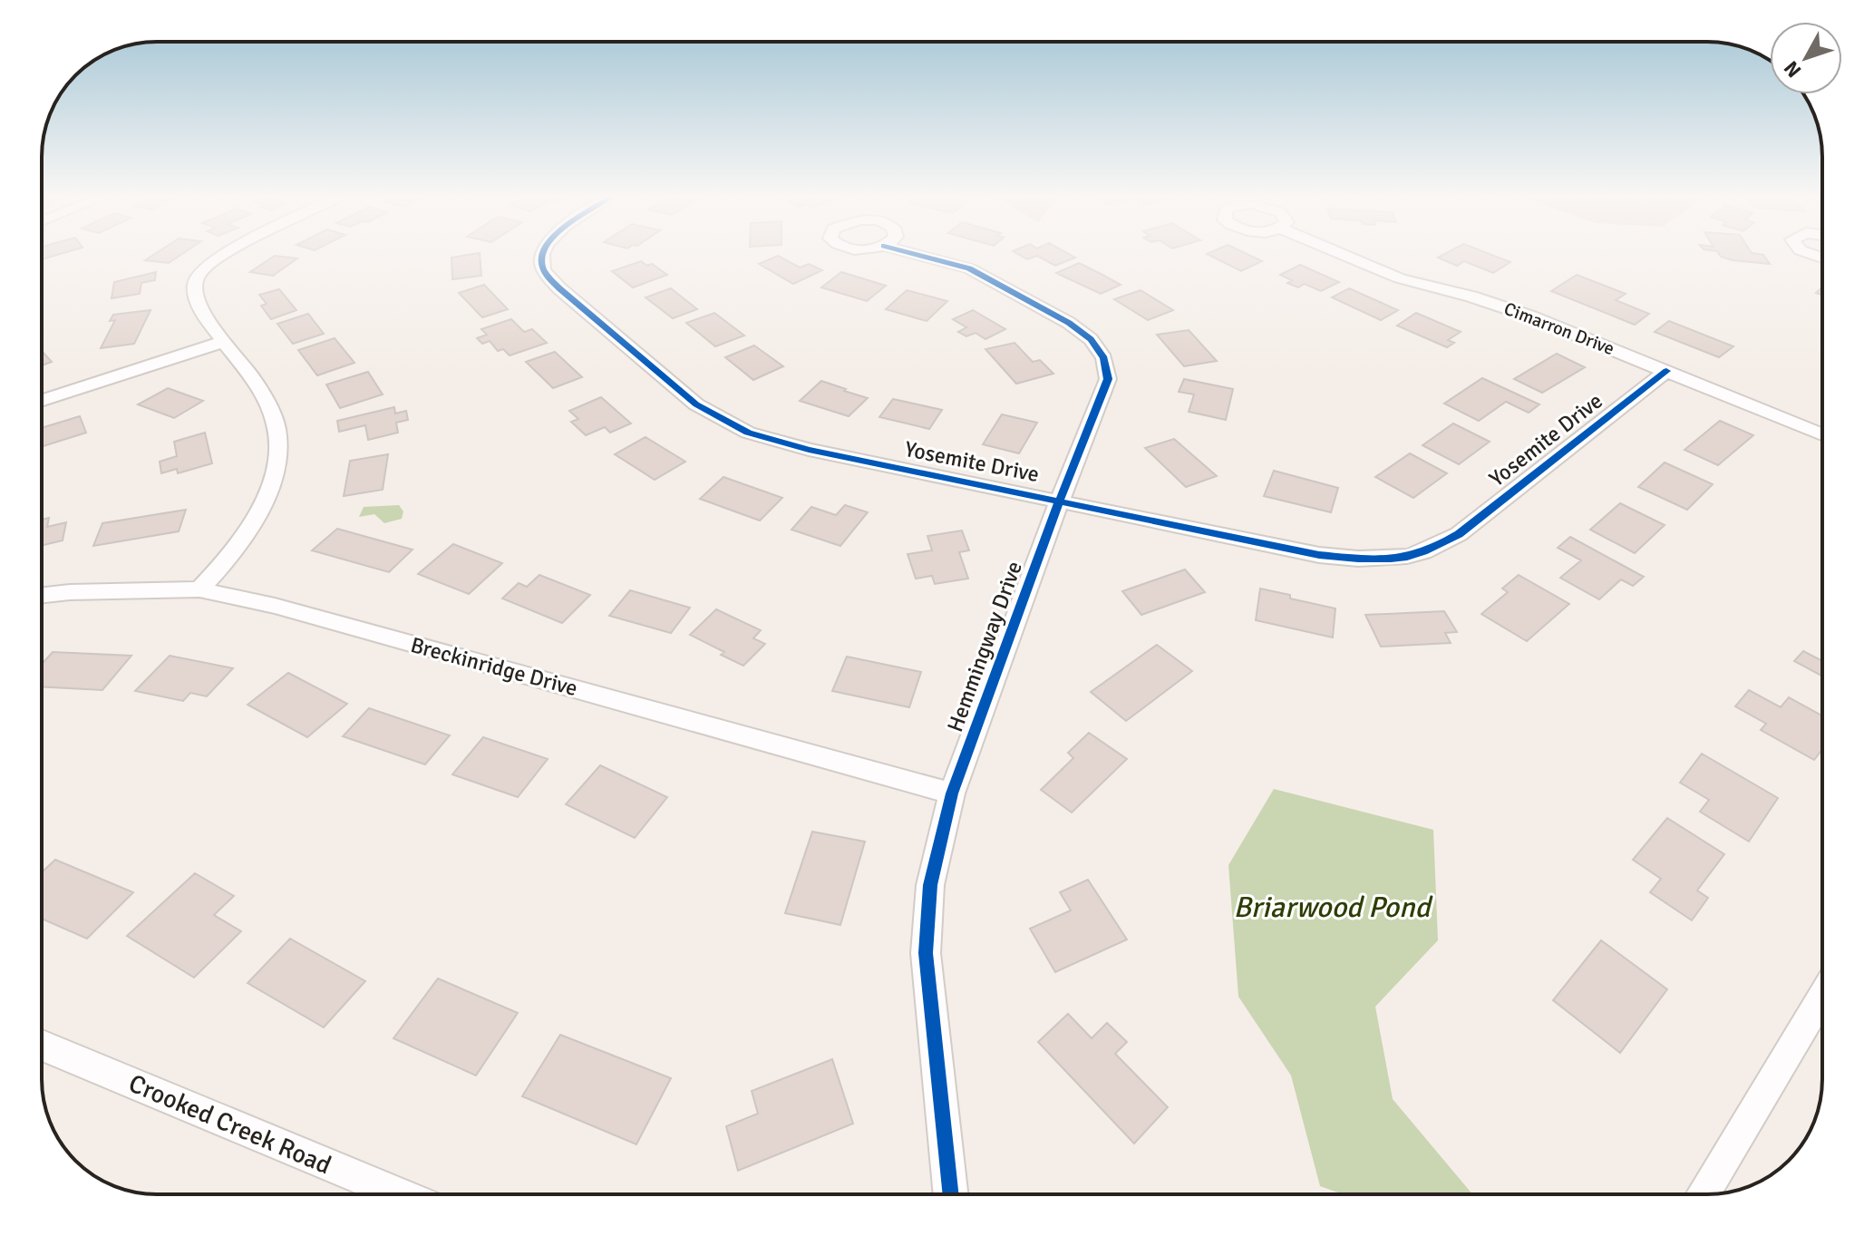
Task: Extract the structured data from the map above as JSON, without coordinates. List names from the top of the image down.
{
  "streets": {
    "street": [
      "Cimarron Drive",
      "Yosemite Drive",
      "Hemmingway Drive",
      "Breckinridge Drive",
      "Crooked Creek Road"
    ]
  },
  "crossings": [
    ["Cimarron Drive", "Yosemite Drive"],
    ["Yosemite Drive", "Hemmingway Drive"],
    ["Hemmingway Drive", "Breckinridge Drive"]
  ],
  "water": ["Briarwood Pond"],
  "north": "bottom left"
}
